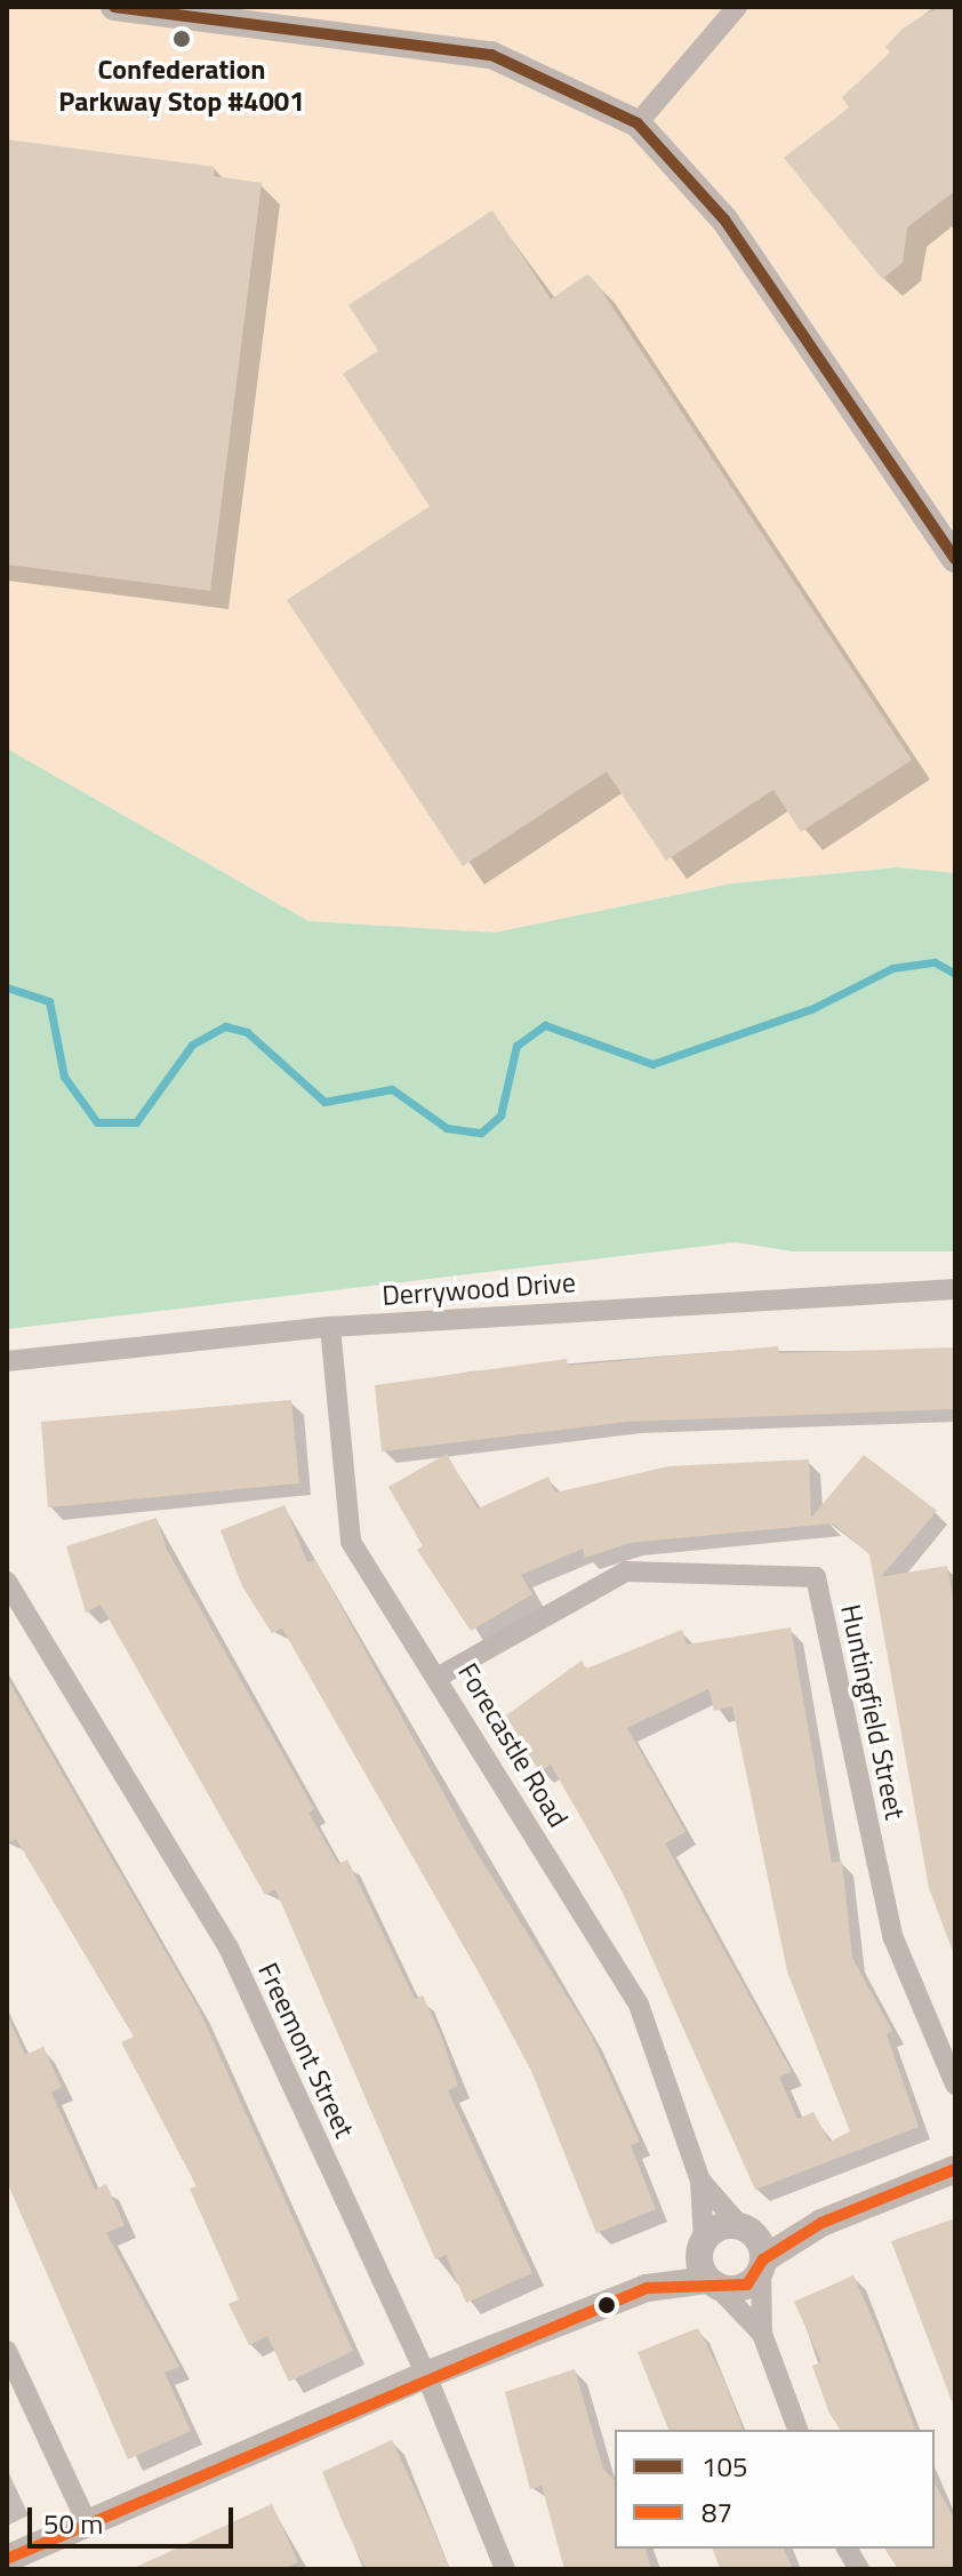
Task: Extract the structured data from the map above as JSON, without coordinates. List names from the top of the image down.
{
  "streets": {
    "street": [
      "Derrywood Drive",
      "Huntingfield Street",
      "Forecastle Road",
      "Freemont Street"
    ]
  },
  "crossings": [
    ["Derrywood Drive", "Forecastle Road"],
    ["Huntingfield Street", "Forecastle Road"]
  ],
  "places": ["Confederation Parkway Stop #4001"],
  "lines": ["transit line 105", "transit line 87"],
  "legend": ["105", "87"],
  "scale_bar": "50 m"
}
